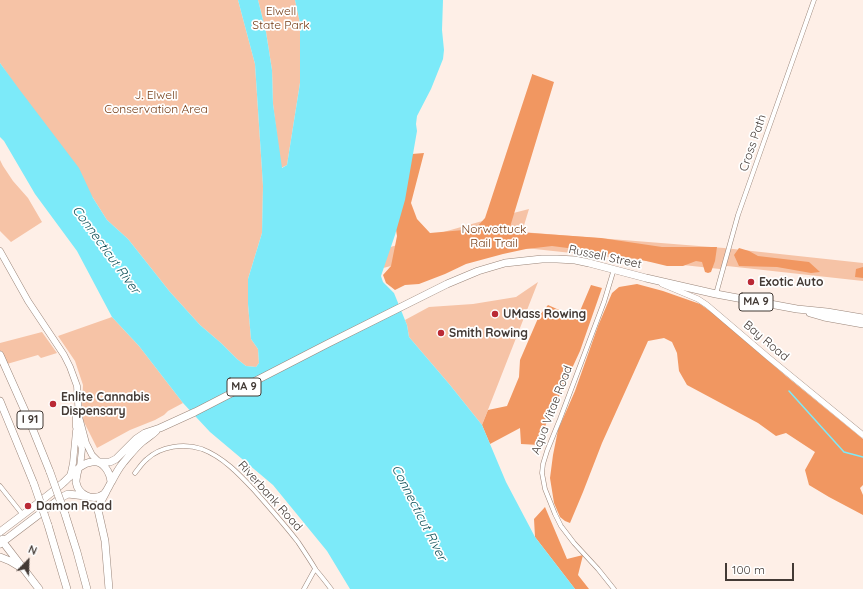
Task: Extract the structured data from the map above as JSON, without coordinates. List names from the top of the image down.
{
  "streets": {
    "highway": ["Russell Street", "MA 9", "I 91"],
    "main road": ["Bay Road"],
    "street": ["Cross Path", "Aqua Vitae Road", "Riverbank Road"]
  },
  "crossings": [
    ["Cross Path", "Russell Street"],
    ["Russell Street", "MA 9"],
    ["Russell Street", "Bay Road"],
    ["Russell Street", "Aqua Vitae Road"]
  ],
  "water": ["Connecticut River"],
  "parks": ["Elwell State Park", "J. Elwell Conservation Area", "Norwottuck Rail Trail"],
  "places": [
    "Exotic Auto",
    "UMass Rowing",
    "Smith Rowing",
    "Enlite Cannabis Dispensary",
    "Damon Road"
  ],
  "scale_bar": "100 m",
  "north": "top right"
}
